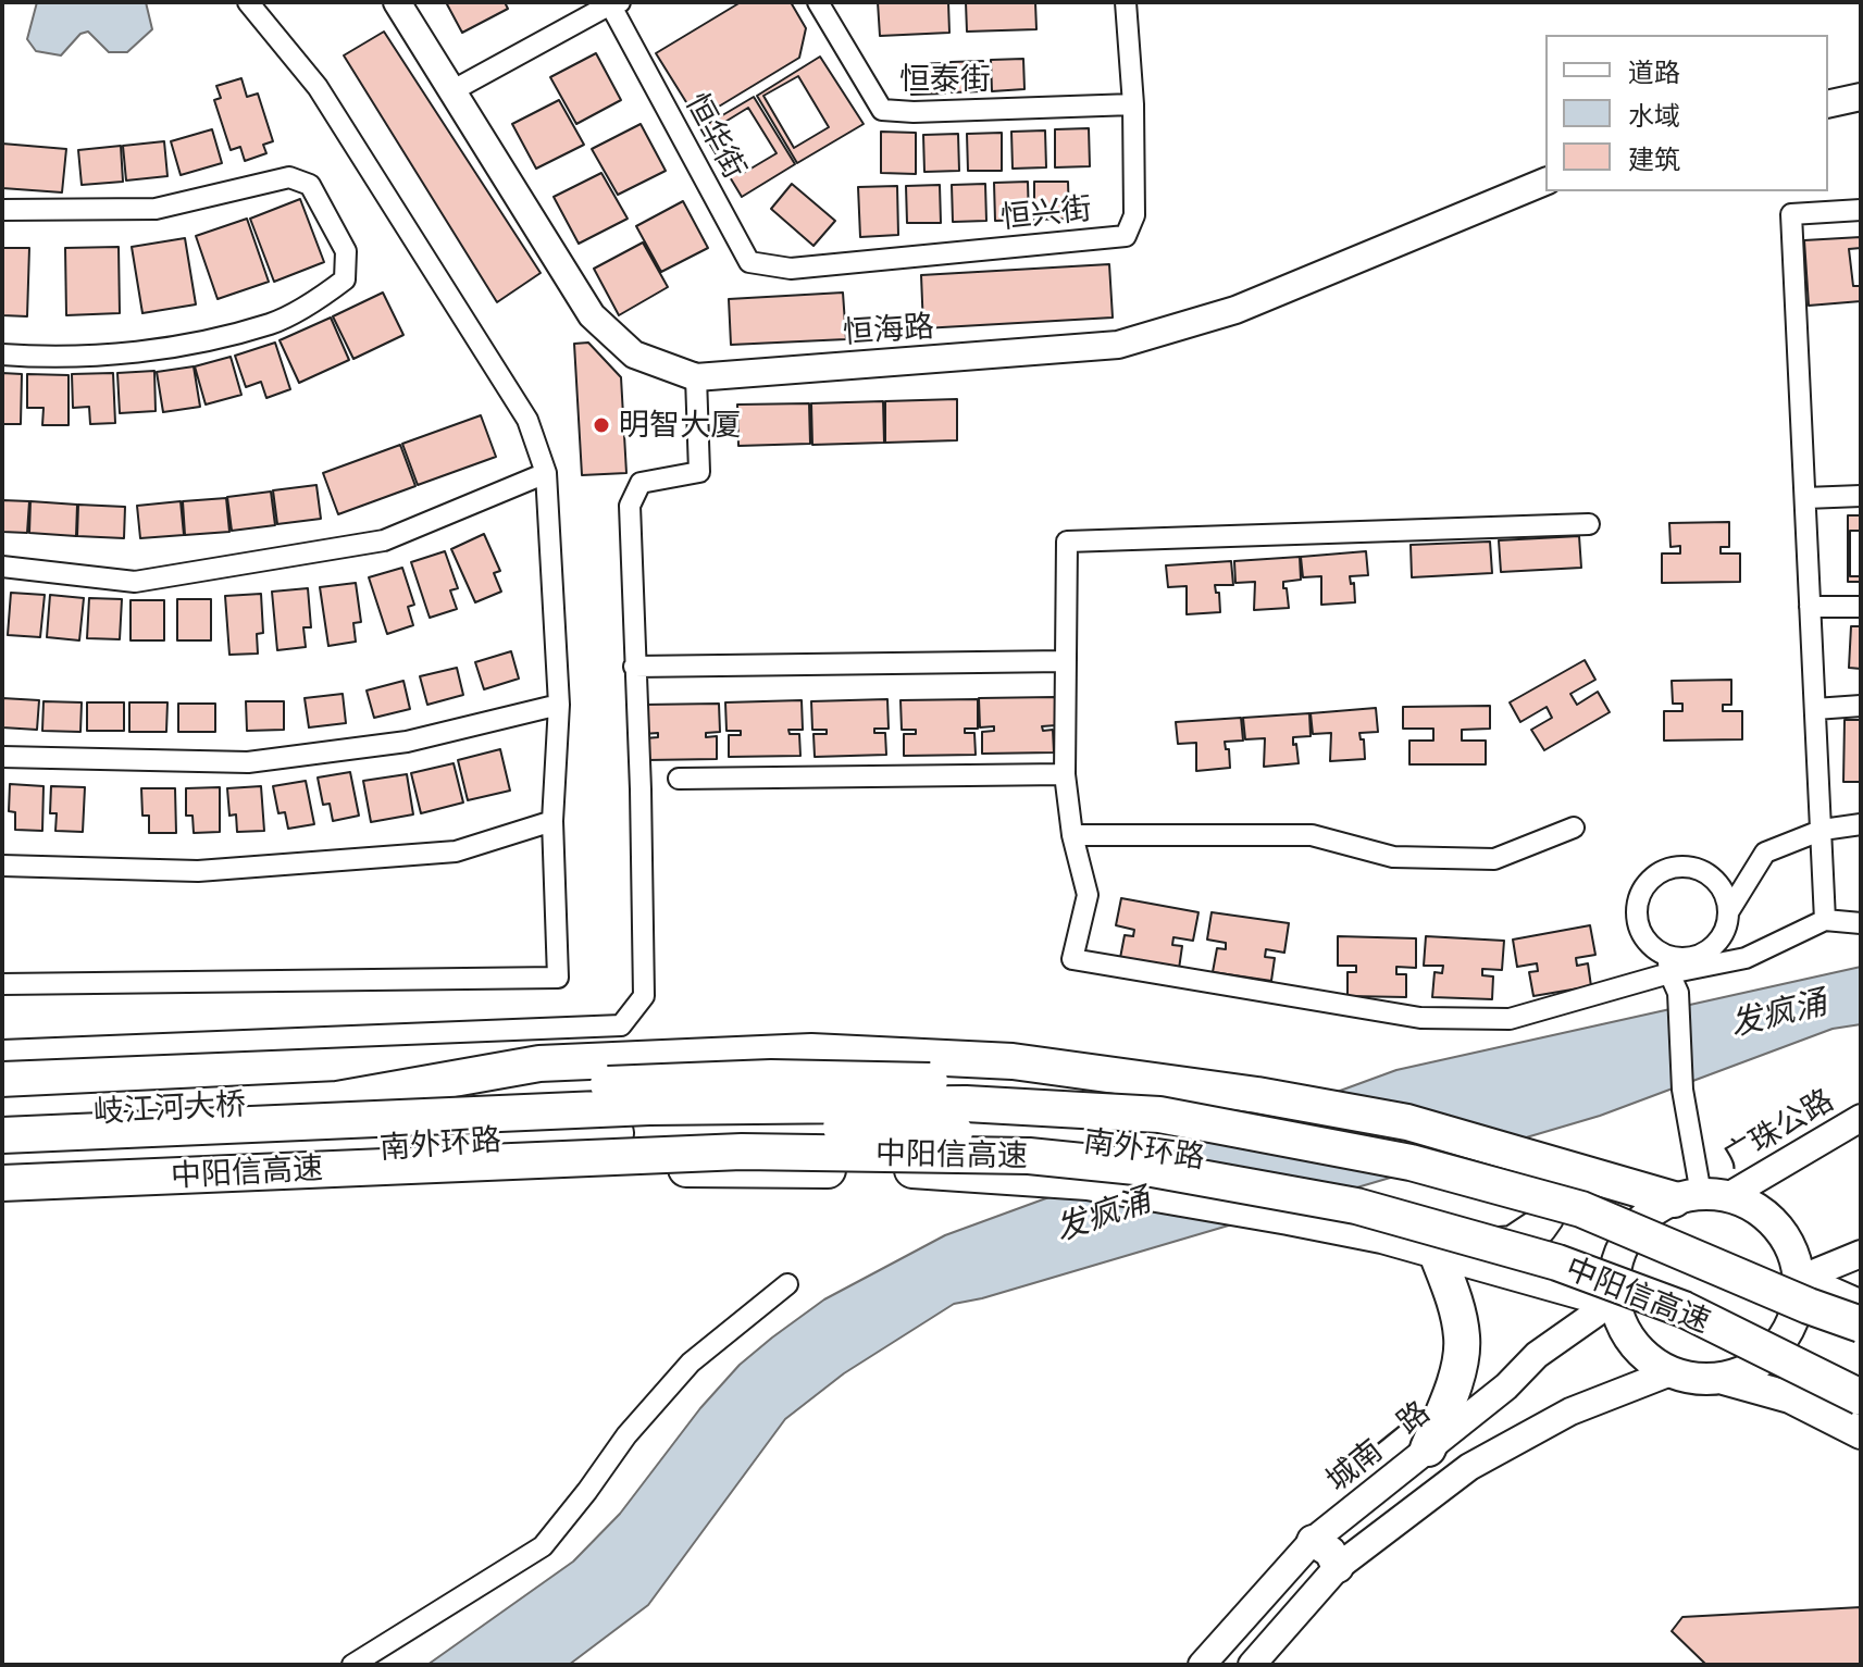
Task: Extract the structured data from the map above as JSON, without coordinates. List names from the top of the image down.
{
  "streets": {
    "highway": ["岐江河大桥", "南外环路", "中阳信高速"],
    "street": [
      "恒泰街",
      "恒华街",
      "恒兴街",
      "恒海路",
      "广珠公路",
      "城南一路"
    ]
  },
  "crossings": [
    ["恒泰街", "恒兴街"],
    ["恒华街", "恒兴街"],
    ["岐江河大桥", "南外环路"],
    ["广珠公路", "城南一路"],
    ["南外环路", "中阳信高速"]
  ],
  "water": ["发疯涌"],
  "places": ["明智大厦"],
  "legend": ["道路", "水域", "建筑"]
}
